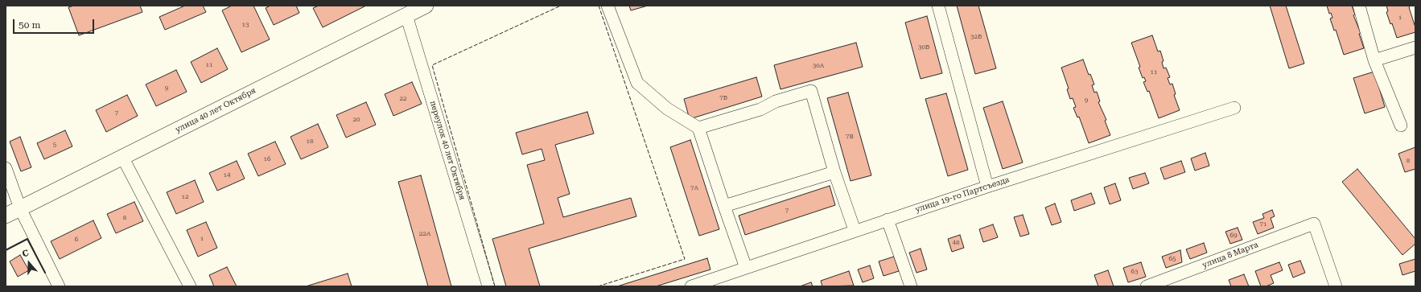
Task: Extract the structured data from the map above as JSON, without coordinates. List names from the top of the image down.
{
  "streets": {
    "main road": ["улица 40 лет Октября"],
    "street": ["переулок 40 лет Октября", "улица 19-го Партсъезда", "улица 8 Марта"]
  },
  "crossings": [
    ["улица 40 лет Октября", "переулок 40 лет Октября"]
  ],
  "house_numbers": [
    "1",
    "13",
    "32Б",
    "30Б",
    "11",
    "30А",
    "11",
    "9",
    "7Б",
    "22",
    "9",
    "7",
    "20",
    "7В",
    "18",
    "5",
    "16",
    "8",
    "14",
    "7А",
    "12",
    "7",
    "8",
    "71",
    "22А",
    "69",
    "1",
    "6",
    "48",
    "65",
    "63"
  ],
  "scale_bar": "50 m",
  "north": "top"
}
